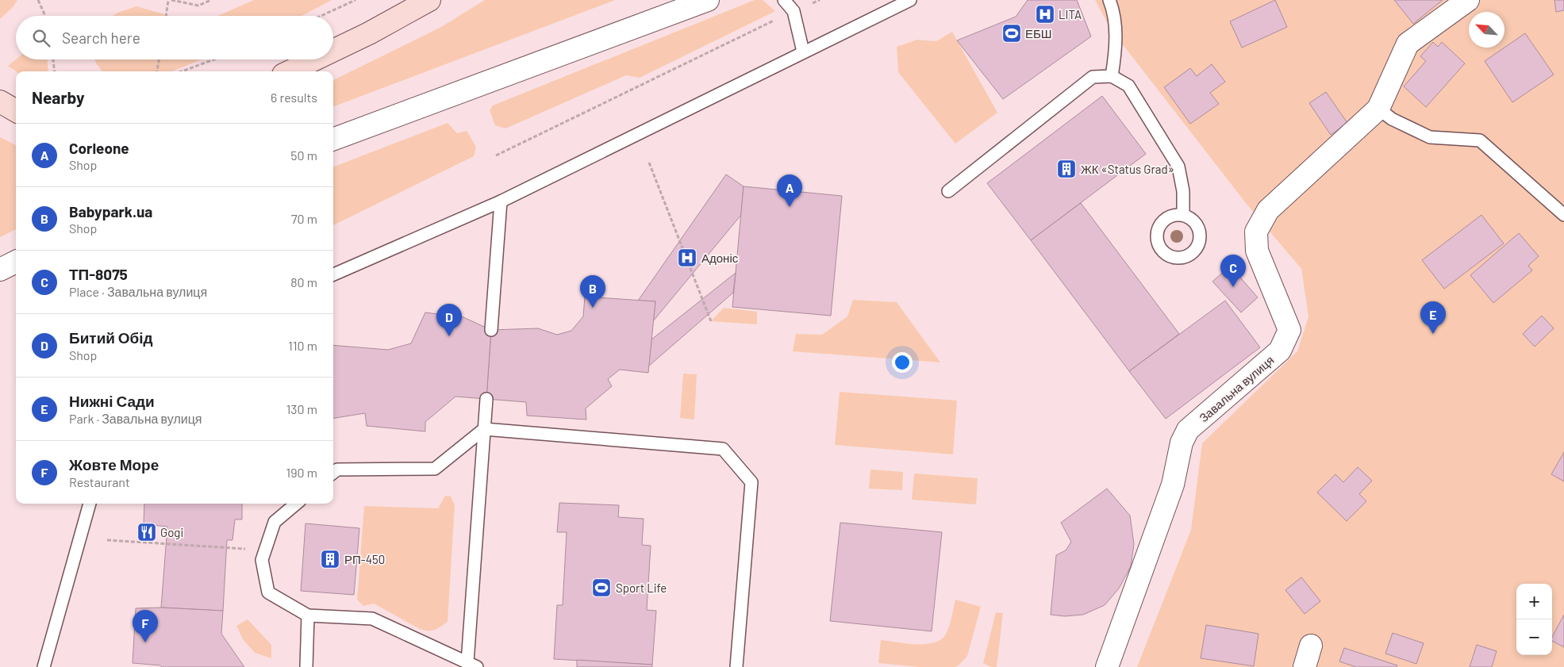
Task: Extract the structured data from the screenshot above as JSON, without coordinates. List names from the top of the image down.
{
  "streets": {
    "street": ["Завальна вулиця"]
  },
  "places": {
    "hospital": ["LITA", "Адоніс"],
    "sports": ["ЕБШ", "Sport Life"],
    "building": ["ЖК «Status Grad»", "РП-450"],
    "restaurant": ["Gogi"]
  },
  "north": "top left",
  "page": {
    "search": "Search here",
    "heading": ["Nearby", "6 results"],
    "list": [
      {
        "mark": "A",
        "name": "Corleone",
        "note": "Shop",
        "value": "50 m"
      },
      {
        "mark": "B",
        "name": "Babypark.ua",
        "note": "Shop",
        "value": "70 m"
      },
      {
        "mark": "C",
        "name": "ТП-8075",
        "note": "Place · Завальна вулиця",
        "value": "80 m"
      },
      {
        "mark": "D",
        "name": "Битий Обід",
        "note": "Shop",
        "value": "110 m"
      },
      {
        "mark": "E",
        "name": "Нижні Сади",
        "note": "Park · Завальна вулиця",
        "value": "130 m"
      },
      {
        "mark": "F",
        "name": "Жовте Море",
        "note": "Restaurant",
        "value": "190 m"
      }
    ],
    "pins": [
      "A",
      "C",
      "B",
      "E",
      "D",
      "F"
    ],
    "map_buttons": ["+", "−"]
  }
}
